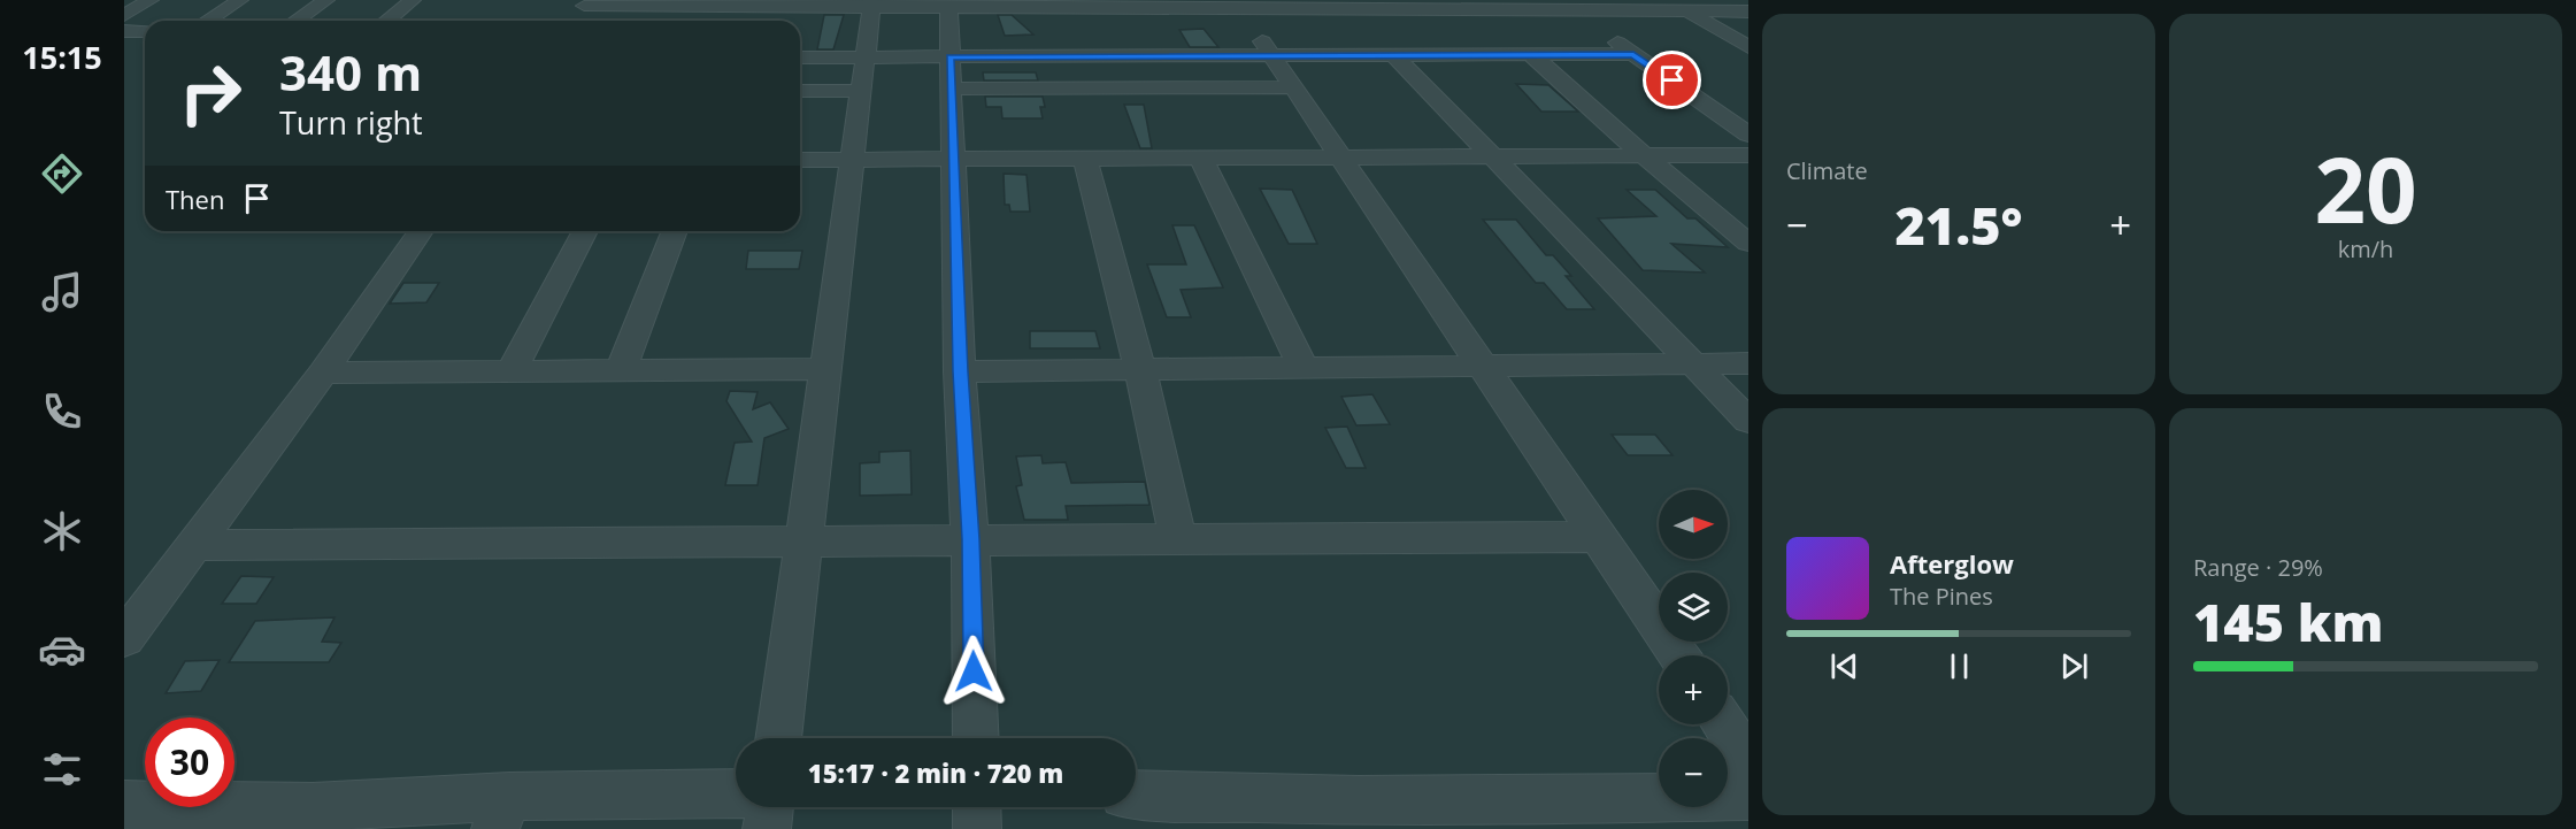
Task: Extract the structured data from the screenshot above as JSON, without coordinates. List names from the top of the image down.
{
  "north": "right",
  "page": {
    "tabs": "15:15",
    "tile": [
      "Climate",
      ["20", "km/h"],
      ["Range · 29%", "145 km"]
    ],
    "turn": ["340 m", "Turn right"],
    "then": "Then",
    "heat": ["−", "21.5°", "+"],
    "map_buttons": ["+", "−"],
    "song": ["Afterglow", "The Pines"],
    "limit": "30",
    "trip": "15:17 · 2 min · 720 m"
  }
}
